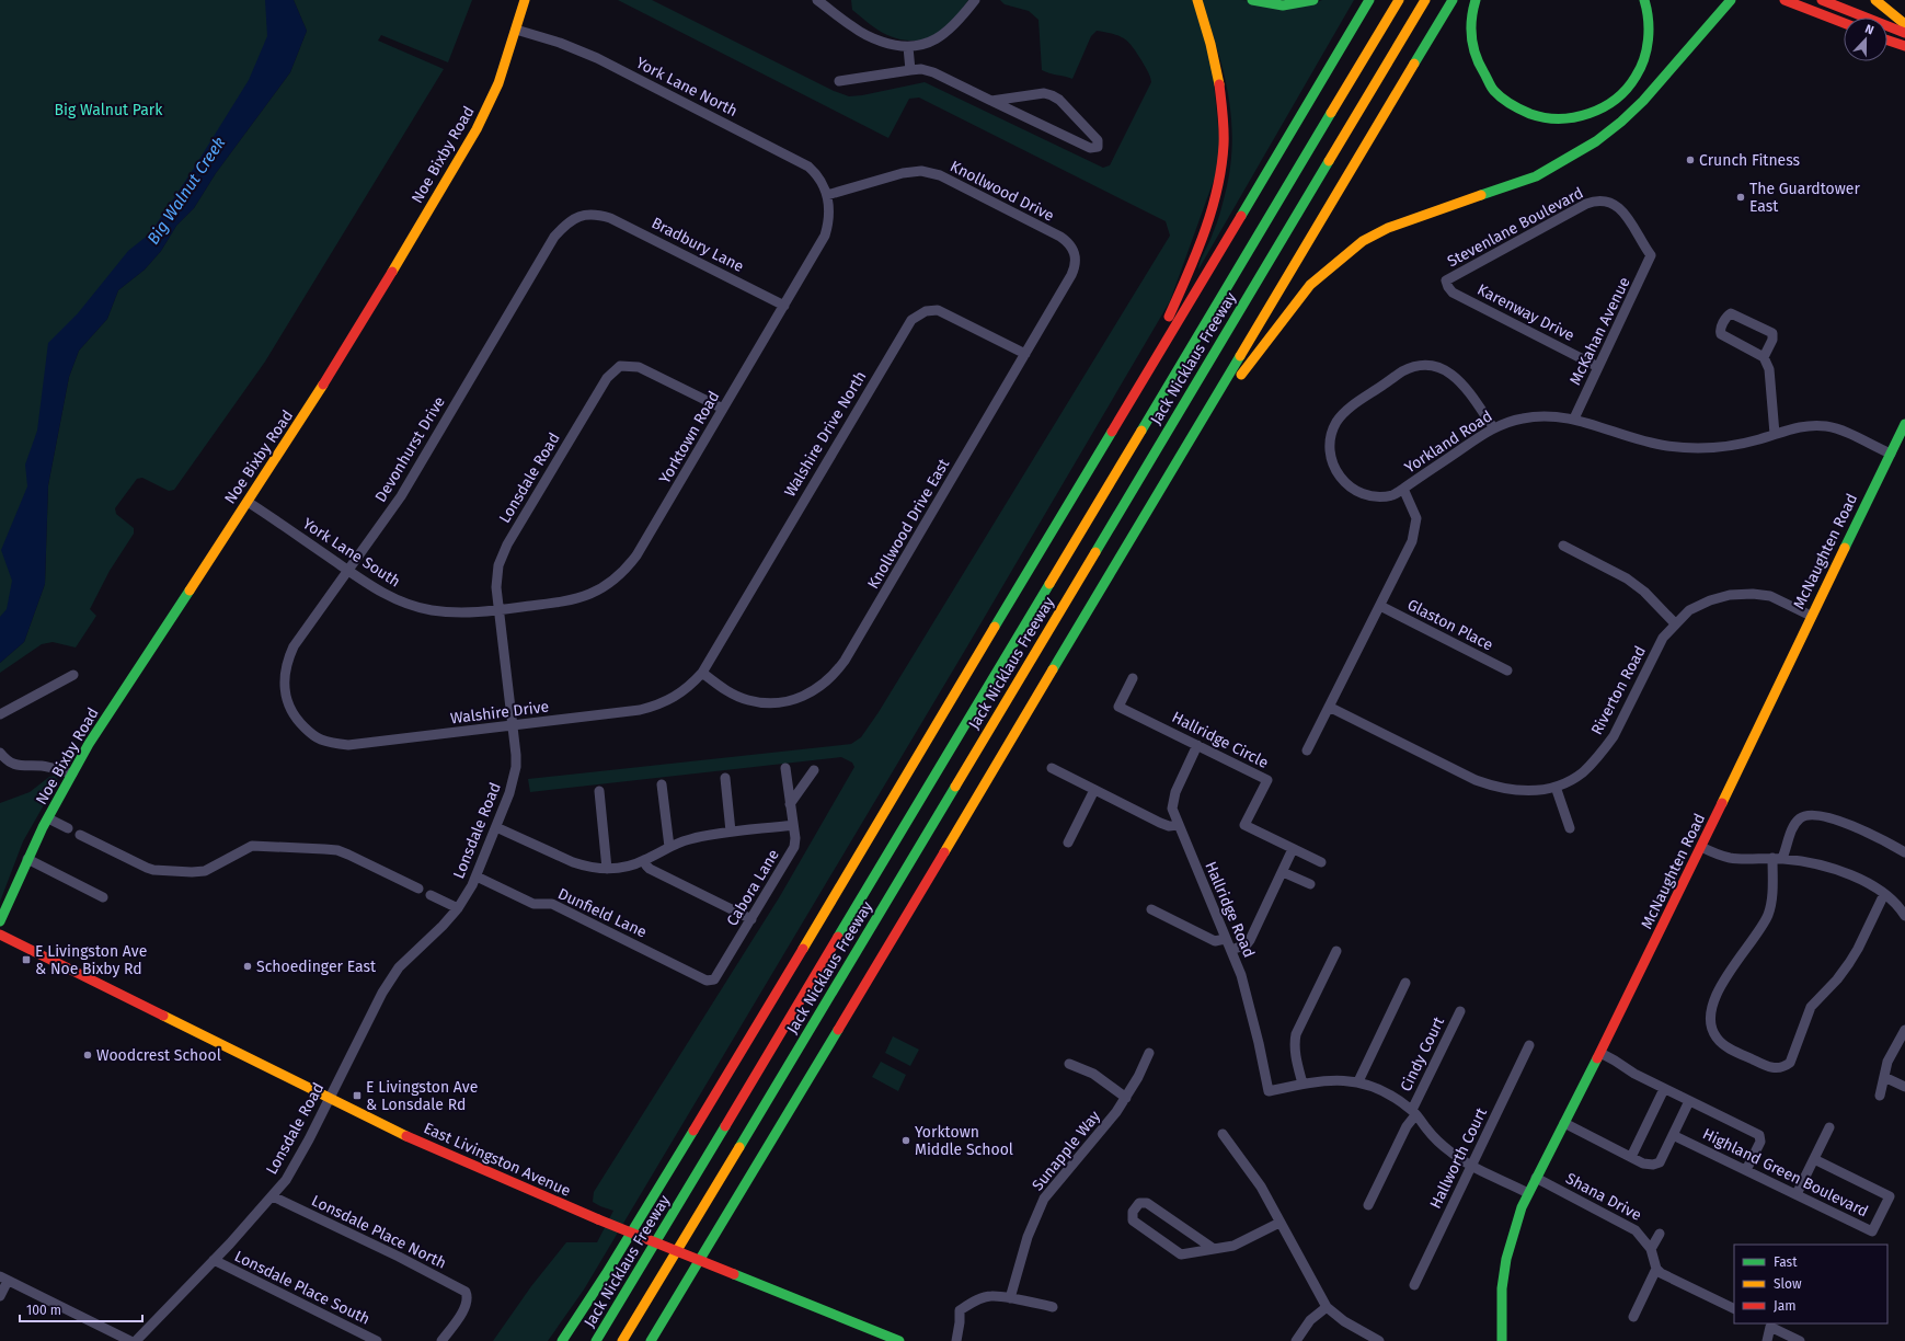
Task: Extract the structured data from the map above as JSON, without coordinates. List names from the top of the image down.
{
  "streets": {
    "main road": [
      "Noe Bixby Road",
      "Jack Nicklaus Freeway",
      "McNaughten Road",
      "East Livingston Avenue"
    ],
    "street": [
      "York Lane North",
      "Knollwood Drive",
      "Stevenlane Boulevard",
      "Bradbury Lane",
      "Karenway Drive",
      "McKahan Avenue",
      "Walshire Drive North",
      "Yorktown Road",
      "Yorkland Road",
      "Devonhurst Drive",
      "Lonsdale Road",
      "Knollwood Drive East",
      "York Lane South",
      "Glaston Place",
      "Riverton Road",
      "Walshire Drive",
      "Hallridge Circle",
      "Cabora Lane",
      "Hallridge Road",
      "Dunfield Lane",
      "Cindy Court",
      "Sunapple Way",
      "Hallworth Court",
      "Highland Green Boulevard",
      "Shana Drive",
      "Lonsdale Place North",
      "Lonsdale Place South"
    ]
  },
  "crossings": [
    ["York Lane North", "Noe Bixby Road"],
    ["York Lane North", "Knollwood Drive"],
    ["York Lane North", "Yorktown Road"],
    ["Noe Bixby Road", "York Lane South"],
    ["Knollwood Drive", "Yorktown Road"],
    ["Knollwood Drive", "Knollwood Drive East"],
    ["Stevenlane Boulevard", "Karenway Drive"],
    ["Stevenlane Boulevard", "McKahan Avenue"],
    ["Bradbury Lane", "Yorktown Road"],
    ["Bradbury Lane", "Devonhurst Drive"],
    ["Karenway Drive", "McKahan Avenue"],
    ["McKahan Avenue", "Yorkland Road"],
    ["Walshire Drive North", "Knollwood Drive East"],
    ["Walshire Drive North", "Walshire Drive"],
    ["Yorktown Road", "Lonsdale Road"],
    ["Yorktown Road", "York Lane South"],
    ["Yorkland Road", "McNaughten Road"],
    ["Yorkland Road", "Glaston Place"],
    ["Yorkland Road", "Riverton Road"],
    ["Devonhurst Drive", "York Lane South"],
    ["Devonhurst Drive", "Walshire Drive"],
    ["Lonsdale Road", "York Lane South"],
    ["Lonsdale Road", "Walshire Drive"],
    ["Lonsdale Road", "Dunfield Lane"],
    ["Lonsdale Road", "East Livingston Avenue"],
    ["Lonsdale Road", "Lonsdale Place North"],
    ["Lonsdale Road", "Lonsdale Place South"],
    ["Knollwood Drive East", "Walshire Drive"],
    ["McNaughten Road", "Riverton Road"],
    ["McNaughten Road", "Shana Drive"],
    ["Hallridge Circle", "Hallridge Road"],
    ["Cabora Lane", "Dunfield Lane"]
  ],
  "water": ["Big Walnut Creek"],
  "parks": ["Big Walnut Park"],
  "places": {
    "other": [
      "Crunch Fitness",
      "The Guardtower East",
      "Schoedinger East",
      "Woodcrest School",
      "Yorktown Middle School"
    ],
    "transit": ["E Livingston Ave & Noe Bixby Rd", "E Livingston Ave & Lonsdale Rd"]
  },
  "legend": ["Fast", "Slow", "Jam"],
  "scale_bar": "100 m",
  "north": "top"
}
